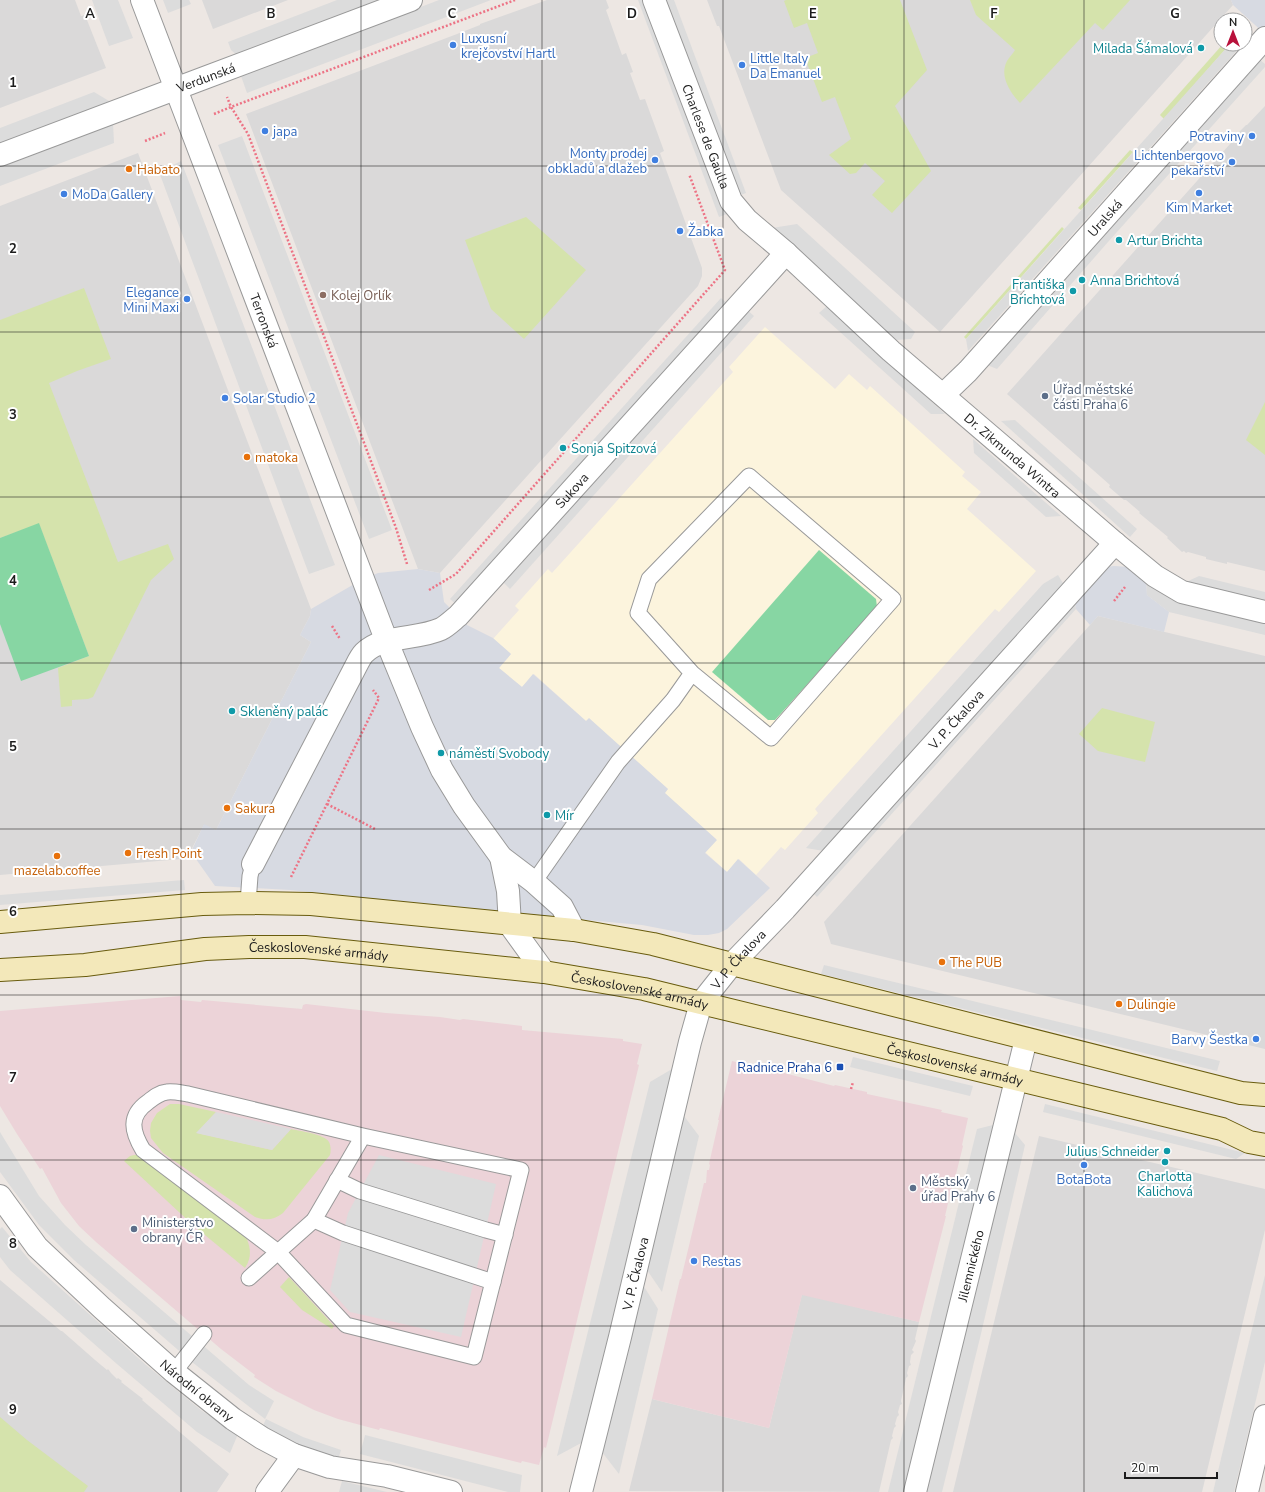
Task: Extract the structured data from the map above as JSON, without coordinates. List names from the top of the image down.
{
  "streets": {
    "main road": ["Československé armády"],
    "street": [
      "Verdunská",
      "Charlese de Gaulla",
      "Uralská",
      "Terronská",
      "Dr. Zikmunda Wintra",
      "Sukova",
      "V. P. Čkalova",
      "Jilemnického",
      "Národní obrany"
    ]
  },
  "crossings": [
    ["Verdunská", "Terronská"],
    ["Charlese de Gaulla", "Dr. Zikmunda Wintra"],
    ["Charlese de Gaulla", "Sukova"],
    ["Uralská", "Dr. Zikmunda Wintra"],
    ["Terronská", "Sukova"],
    ["Dr. Zikmunda Wintra", "Sukova"],
    ["Dr. Zikmunda Wintra", "V. P. Čkalova"],
    ["V. P. Čkalova", "Československé armády"],
    ["Československé armády", "Jilemnického"]
  ],
  "places": {
    "other": [
      "Luxusní krejčovství Hartl",
      "Milada Šámalová",
      "Little Italy Da Emanuel",
      "japa",
      "Potraviny",
      "Monty prodej obkladů a dlažeb",
      "Lichtenbergovo pekařství",
      "Habato",
      "Kim Market",
      "MoDa Gallery",
      "Žabka",
      "Artur Brichta",
      "Anna Brichtová",
      "Františka Brichtová",
      "Kolej Orlík",
      "Elegance Mini Maxi",
      "Úřad městské části Praha 6",
      "Solar Studio 2",
      "Sonja Spitzová",
      "matoka",
      "Skleněný palác",
      "náměstí Svobody",
      "Sakura",
      "Mír",
      "Fresh Point",
      "mazelab.coffee",
      "The PUB",
      "Dulingie",
      "Barvy Šestka",
      "Julius Schneider",
      "Charlotta Kalichová",
      "BotaBota",
      "Městský úřad Prahy 6",
      "Ministerstvo obrany ČR",
      "Restas"
    ],
    "transit": ["Radnice Praha 6"]
  },
  "scale_bar": "20 m",
  "north": "top",
  "grid": {
    "columns": [
      "A",
      "B",
      "C",
      "D",
      "E",
      "F",
      "G"
    ],
    "rows": [
      "1",
      "2",
      "3",
      "4",
      "5",
      "6",
      "7",
      "8",
      "9"
    ]
  }
}
